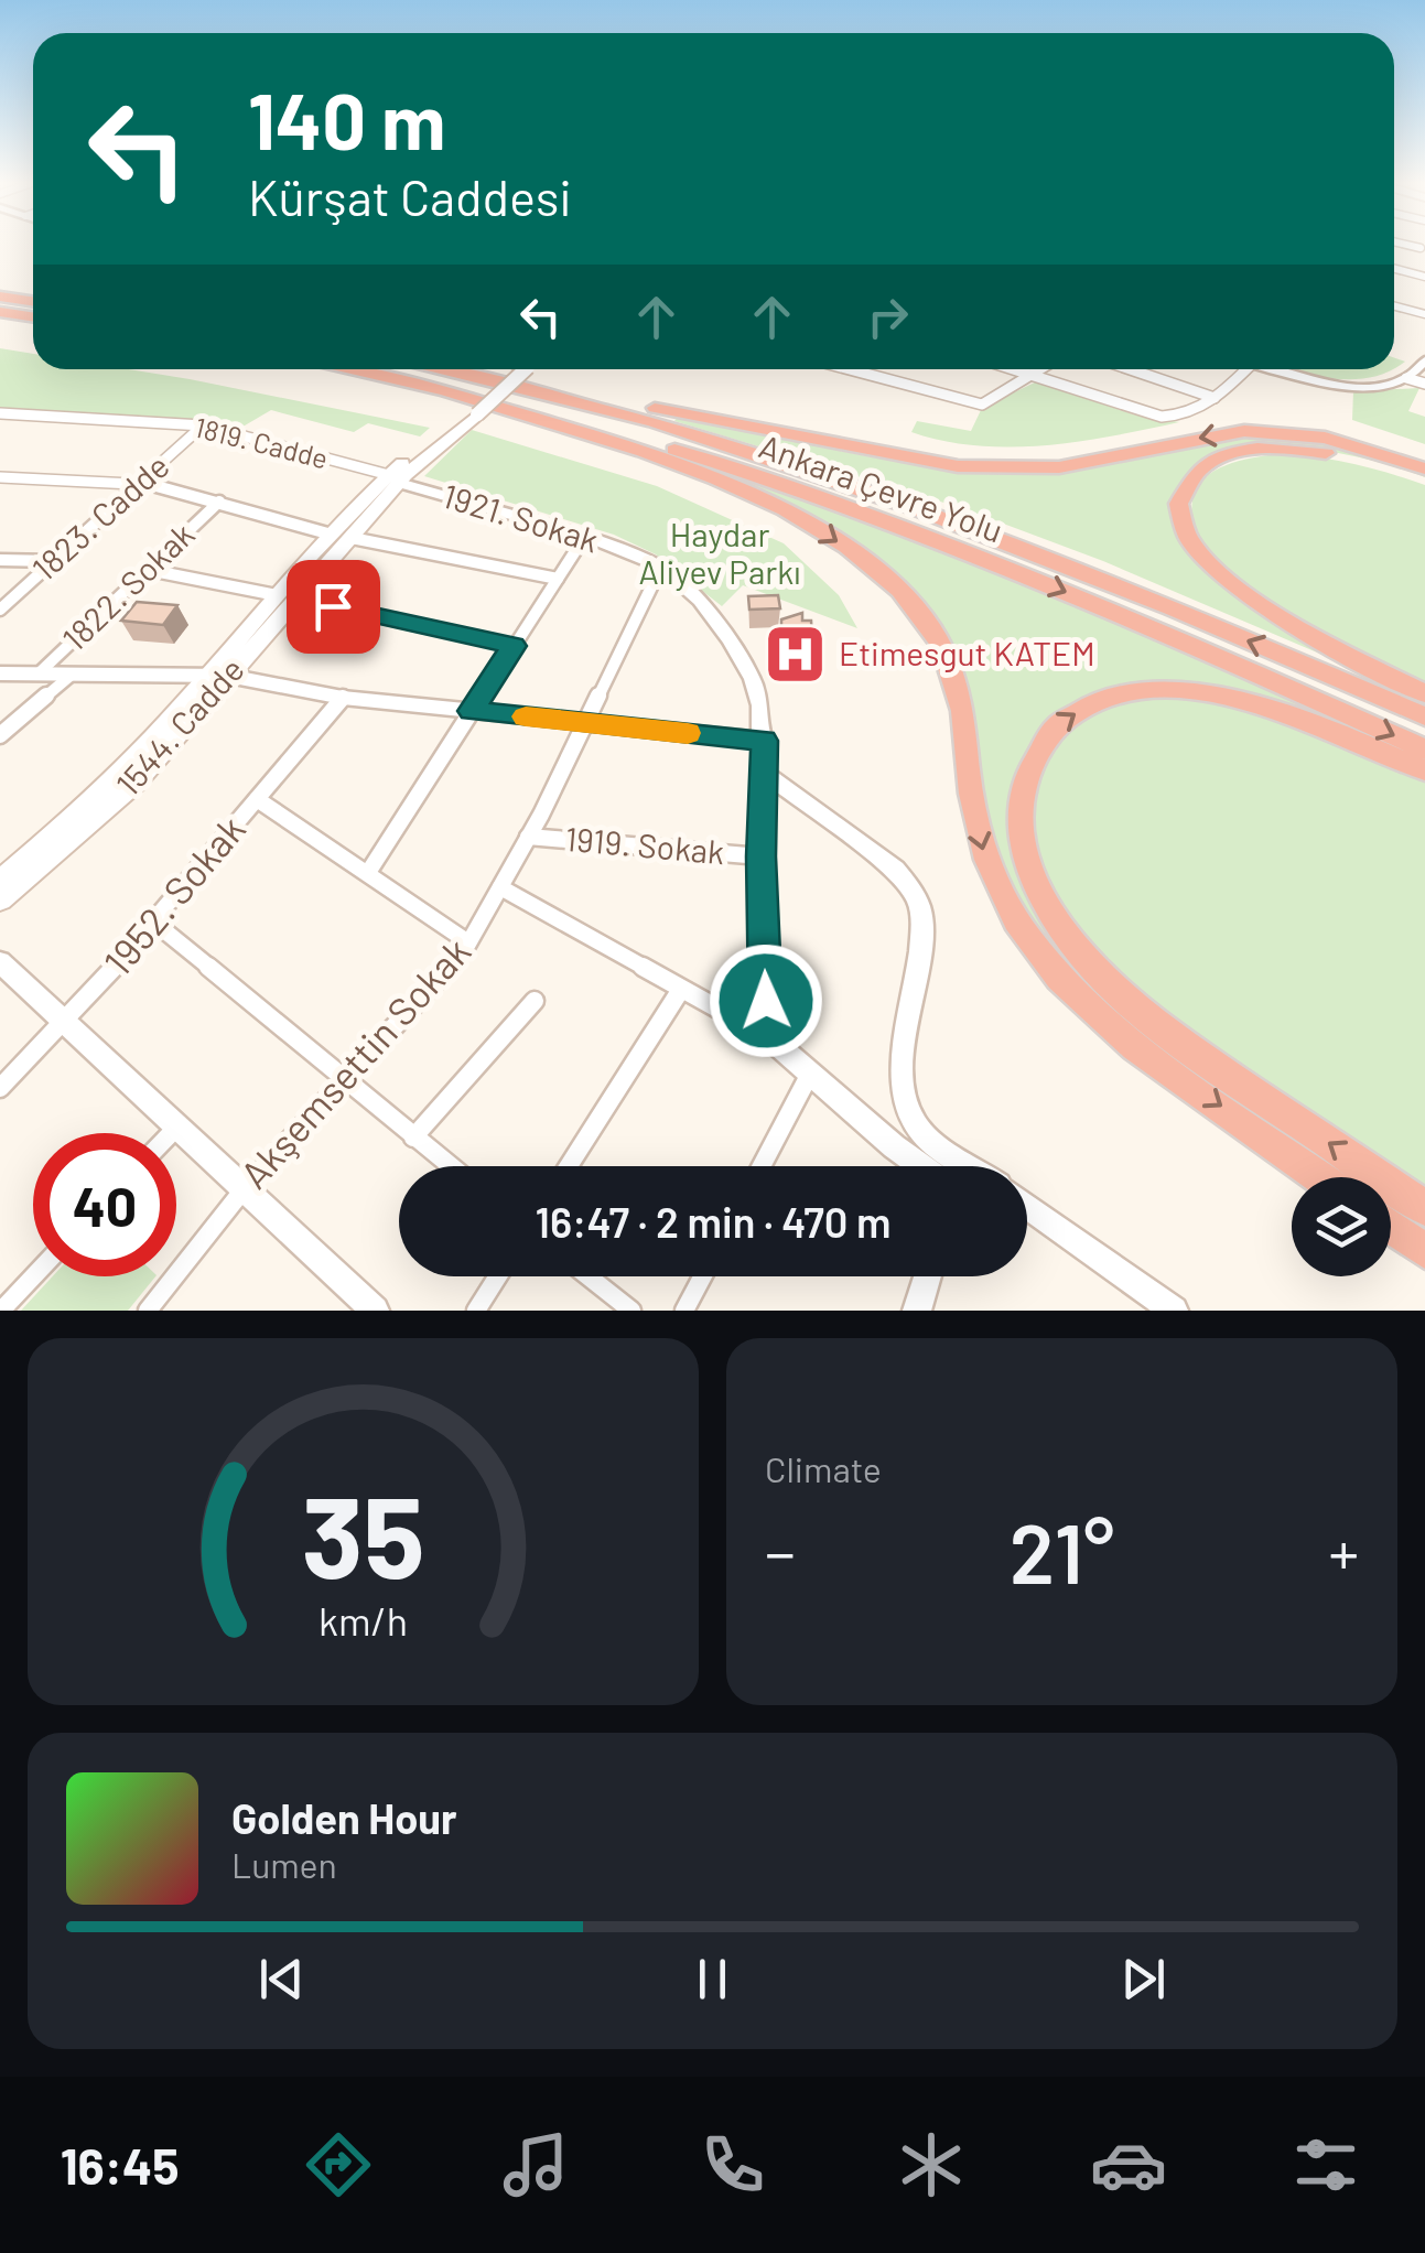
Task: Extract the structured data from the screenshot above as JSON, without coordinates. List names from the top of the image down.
{
  "streets": {
    "highway": ["Ankara Çevre Yolu"],
    "main road": ["1544. Cadde"],
    "street": [
      "1819. Cadde",
      "1823. Cadde",
      "1921. Sokak",
      "1822. Sokak",
      "1919. Sokak",
      "1952. Sokak",
      "Akşemsettin Sokak"
    ]
  },
  "crossings": [
    ["1819. Cadde", "1823. Cadde"],
    ["1819. Cadde", "1921. Sokak"],
    ["1819. Cadde", "1544. Cadde"],
    ["1921. Sokak", "1544. Cadde"],
    ["1921. Sokak", "1919. Sokak"],
    ["1921. Sokak", "Akşemsettin Sokak"],
    ["1919. Sokak", "Akşemsettin Sokak"]
  ],
  "parks": ["Haydar Aliyev Parkı"],
  "places": {
    "hospital": ["Etimesgut KATEM"]
  },
  "page": {
    "turn": ["140 m", "Kürşat Caddesi"],
    "limit": "40",
    "trip": "16:47 · 2 min · 470 m",
    "tile": "Climate",
    "heat": ["−", "21°", "+"],
    "song": ["Golden Hour", "Lumen"],
    "tabs": "16:45",
    "gauge": ["35", "km/h"]
  }
}
